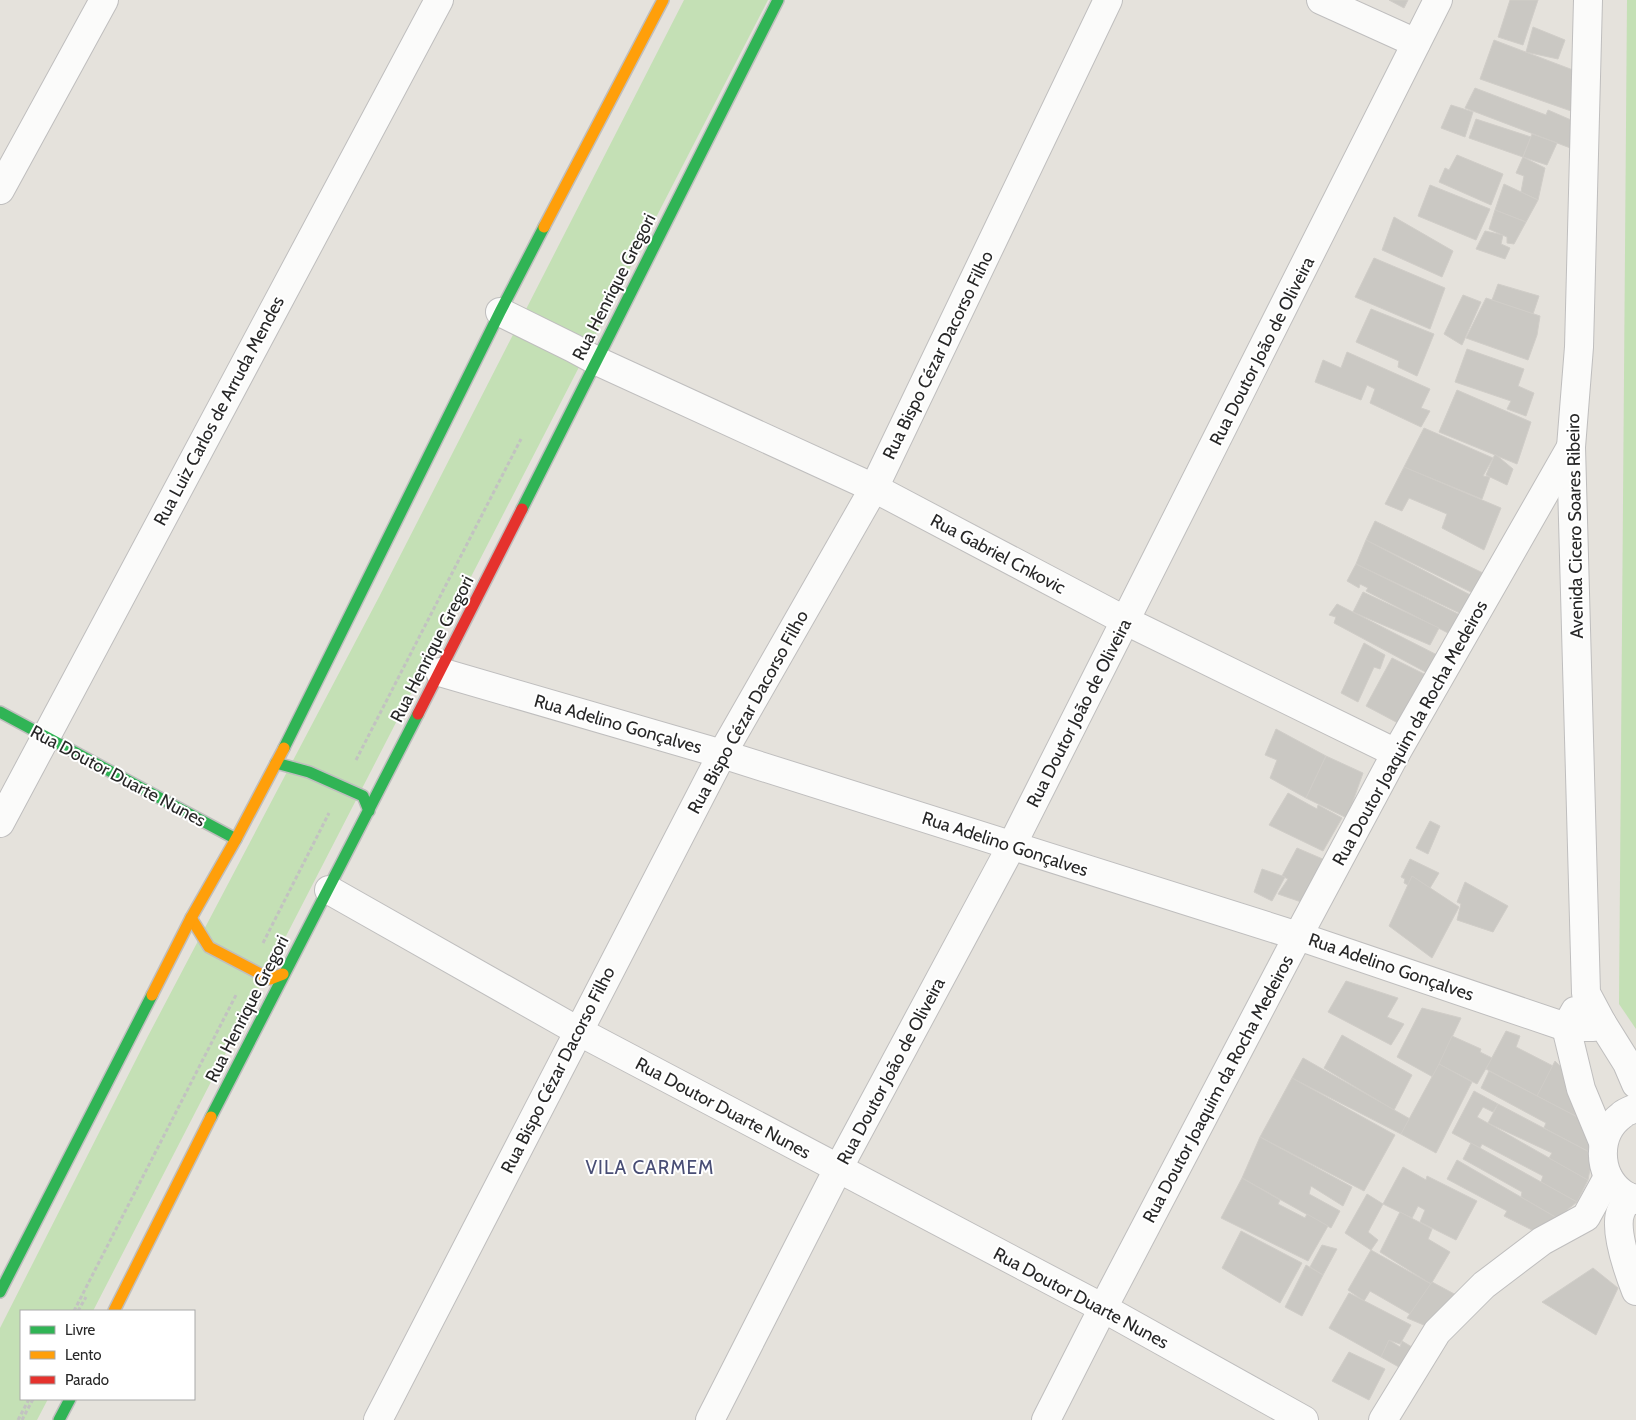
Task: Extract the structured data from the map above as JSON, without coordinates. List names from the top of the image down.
{
  "streets": {
    "main road": ["Rua Henrique Gregori", "Rua Doutor Duarte Nunes"],
    "street": [
      "Rua Doutor João de Oliveira",
      "Rua Bispo Cézar Dacorso Filho",
      "Rua Luiz Carlos de Arruda Mendes",
      "Avenida Cicero Soares Ribeiro",
      "Rua Gabriel Cnkovic",
      "Rua Adelino Gonçalves",
      "Rua Doutor Joaquim da Rocha Medeiros"
    ]
  },
  "crossings": [
    ["Rua Henrique Gregori", "Rua Gabriel Cnkovic"],
    ["Rua Henrique Gregori", "Rua Adelino Gonçalves"],
    ["Rua Henrique Gregori", "Rua Doutor Duarte Nunes"],
    ["Rua Doutor João de Oliveira", "Rua Gabriel Cnkovic"],
    ["Rua Doutor João de Oliveira", "Rua Adelino Gonçalves"],
    ["Rua Doutor João de Oliveira", "Rua Doutor Duarte Nunes"],
    ["Rua Bispo Cézar Dacorso Filho", "Rua Gabriel Cnkovic"],
    ["Rua Bispo Cézar Dacorso Filho", "Rua Adelino Gonçalves"],
    ["Rua Bispo Cézar Dacorso Filho", "Rua Doutor Duarte Nunes"],
    ["Rua Luiz Carlos de Arruda Mendes", "Rua Doutor Duarte Nunes"],
    ["Avenida Cicero Soares Ribeiro", "Rua Doutor Joaquim da Rocha Medeiros"],
    ["Rua Gabriel Cnkovic", "Rua Doutor Joaquim da Rocha Medeiros"],
    ["Rua Adelino Gonçalves", "Rua Doutor Joaquim da Rocha Medeiros"],
    ["Rua Doutor Joaquim da Rocha Medeiros", "Rua Doutor Duarte Nunes"]
  ],
  "districts": ["VILA CARMEM"],
  "legend": ["Livre", "Lento", "Parado"]
}
